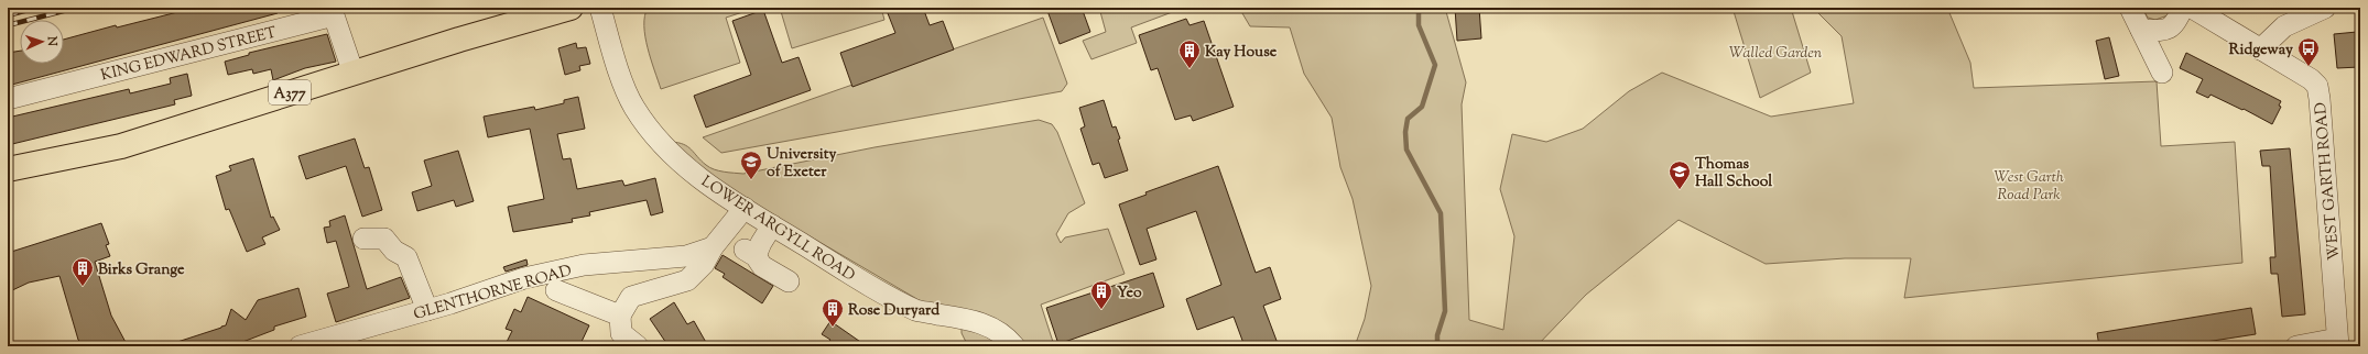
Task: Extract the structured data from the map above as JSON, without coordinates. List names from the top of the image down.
{
  "streets": {
    "highway": ["A377"],
    "street": [
      "KING EDWARD STREET",
      "WEST GARTH ROAD",
      "LOWER ARGYLL ROAD",
      "GLENTHORNE ROAD"
    ]
  },
  "crossings": [
    ["KING EDWARD STREET", "A377"]
  ],
  "parks": ["Walled Garden", "West Garth Road Park"],
  "places": {
    "bus stop": ["Ridgeway"],
    "building": [
      "Kay House",
      "Birks Grange",
      "Yeo",
      "Rose Duryard"
    ],
    "school or university": ["University of Exeter", "Thomas Hall School"]
  },
  "north": "right"
}
